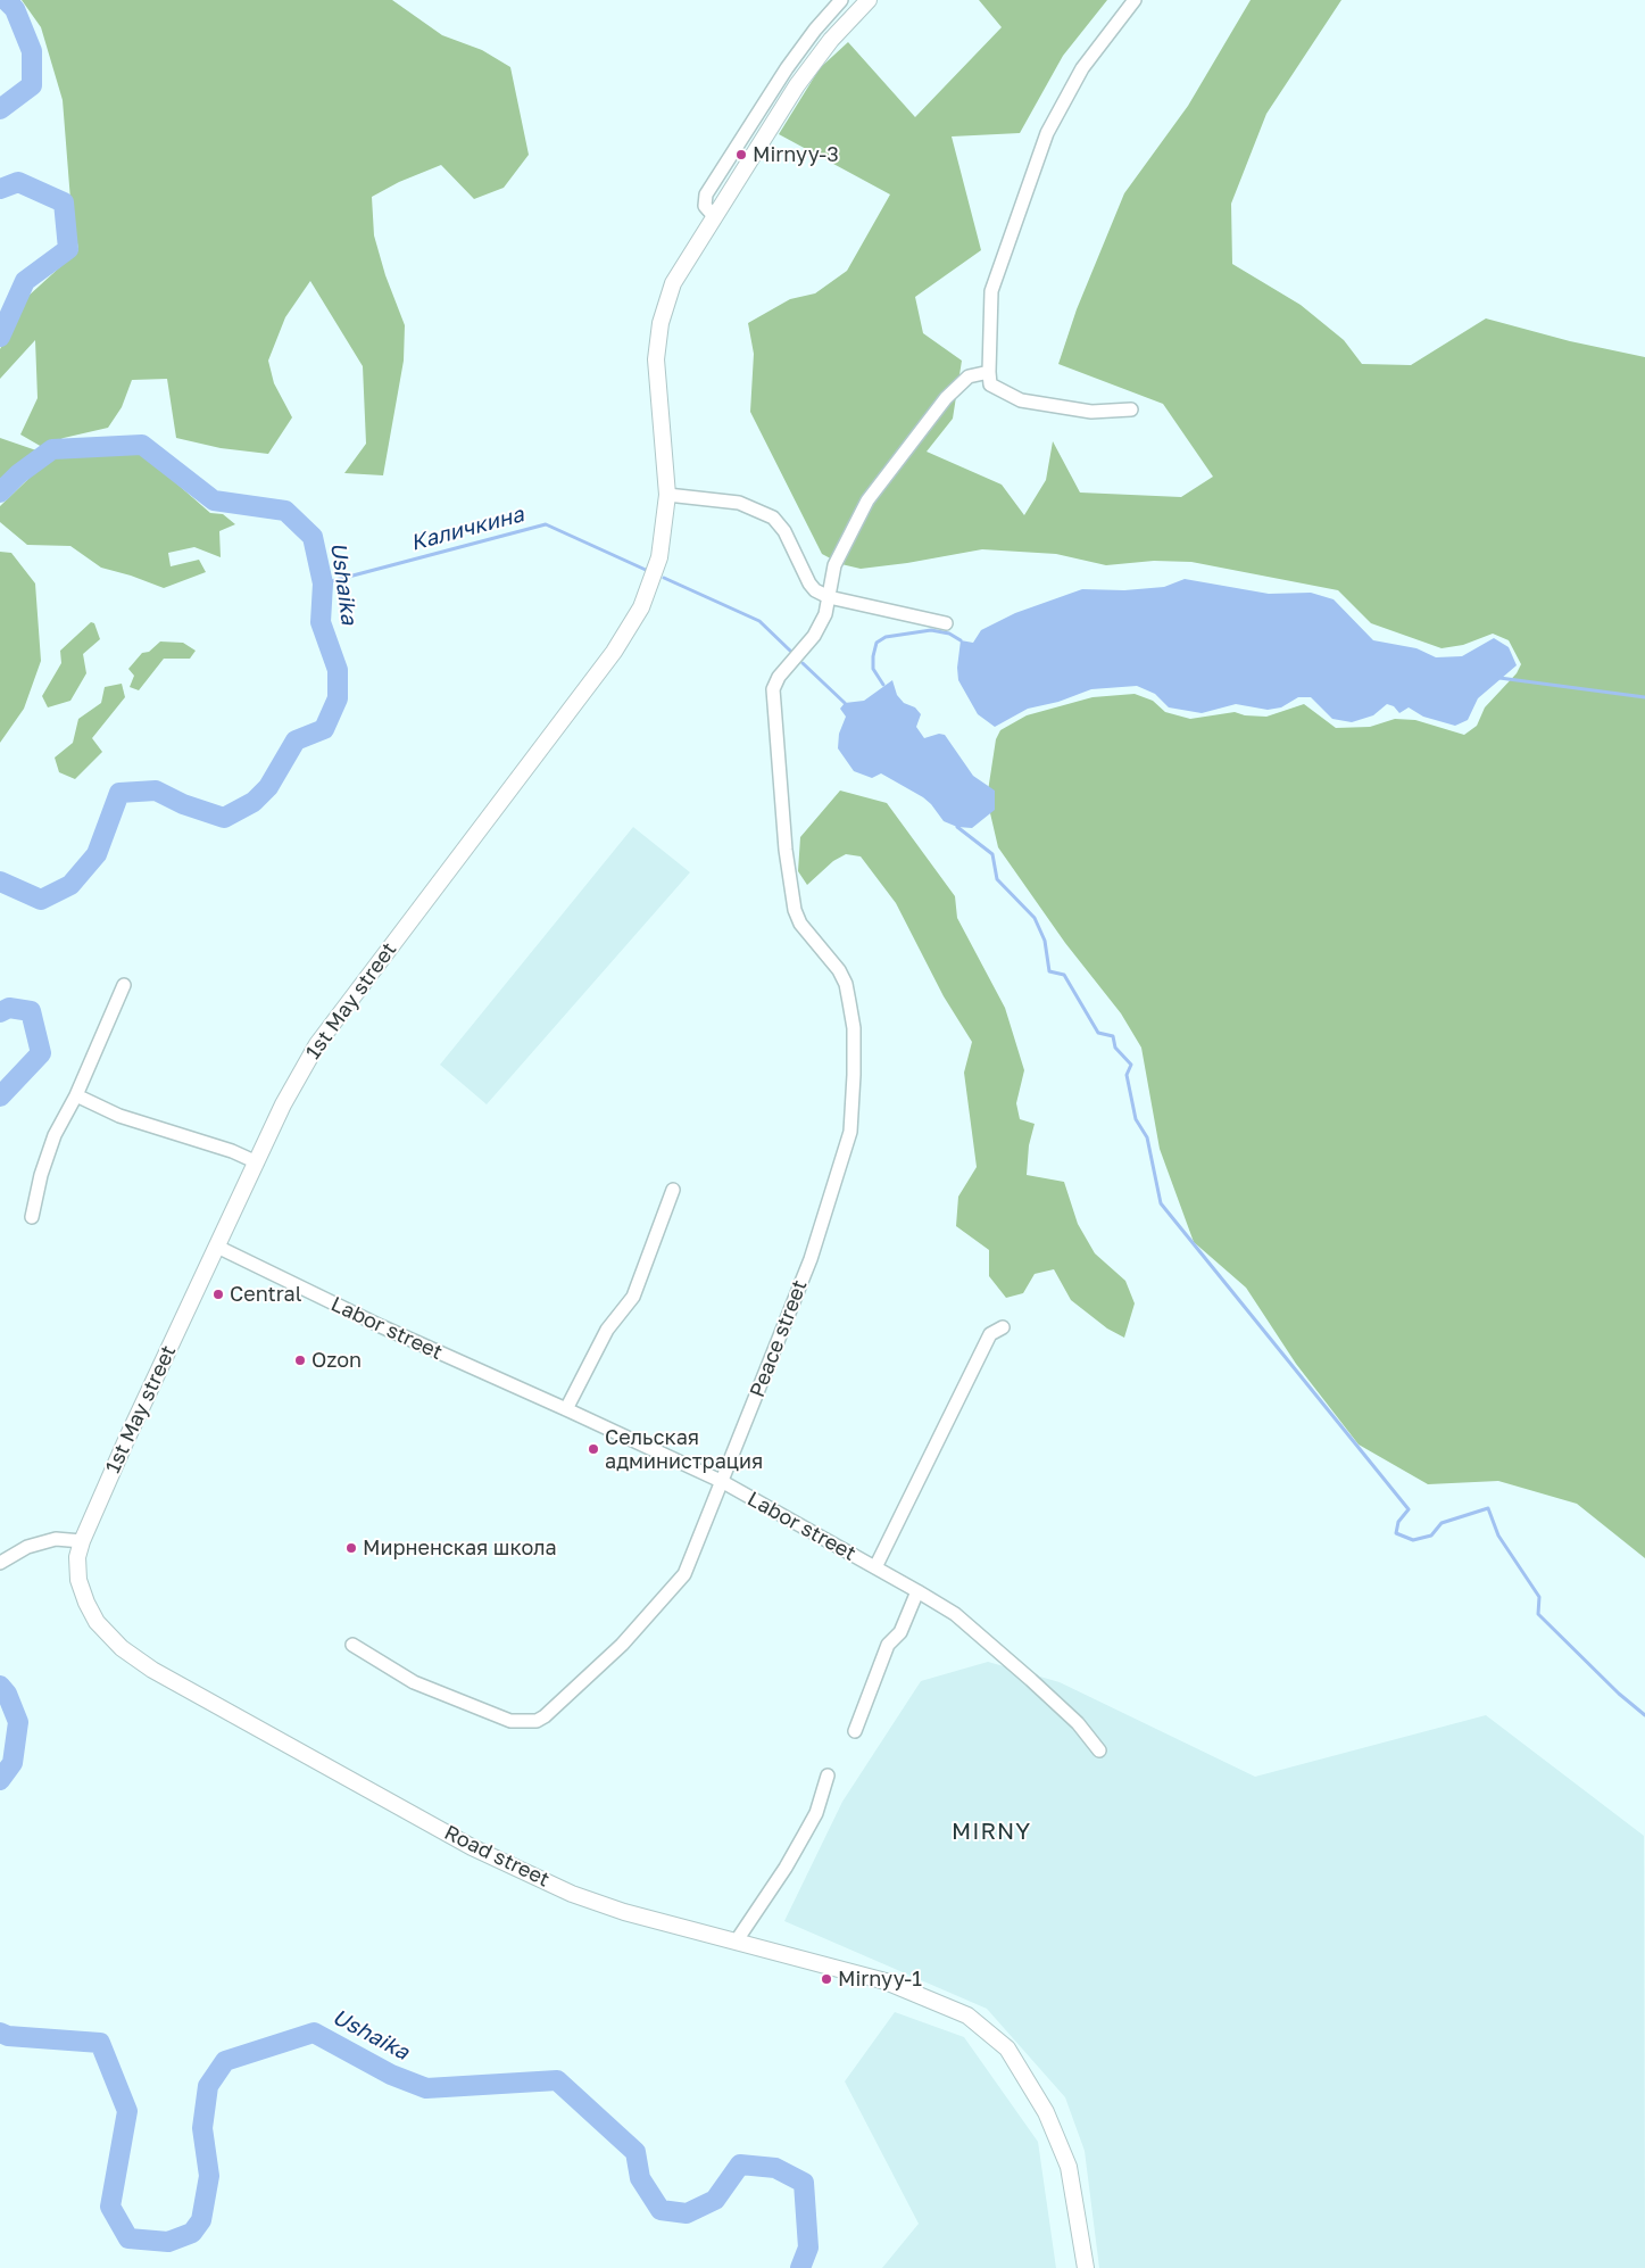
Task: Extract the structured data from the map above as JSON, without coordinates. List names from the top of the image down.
{
  "streets": {
    "street": [
      "1st May street",
      "Labor street",
      "Peace street",
      "Road street"
    ]
  },
  "crossings": [
    ["1st May street", "Labor street"],
    ["1st May street", "Road street"],
    ["Labor street", "Peace street"]
  ],
  "districts": ["MIRNY"],
  "water": ["Каличкина", "Ushaika"],
  "places": [
    "Mirnyy-3",
    "Central",
    "Ozon",
    "Сельская администрация",
    "Мирненская школа",
    "Mirnyy-1"
  ]
}
